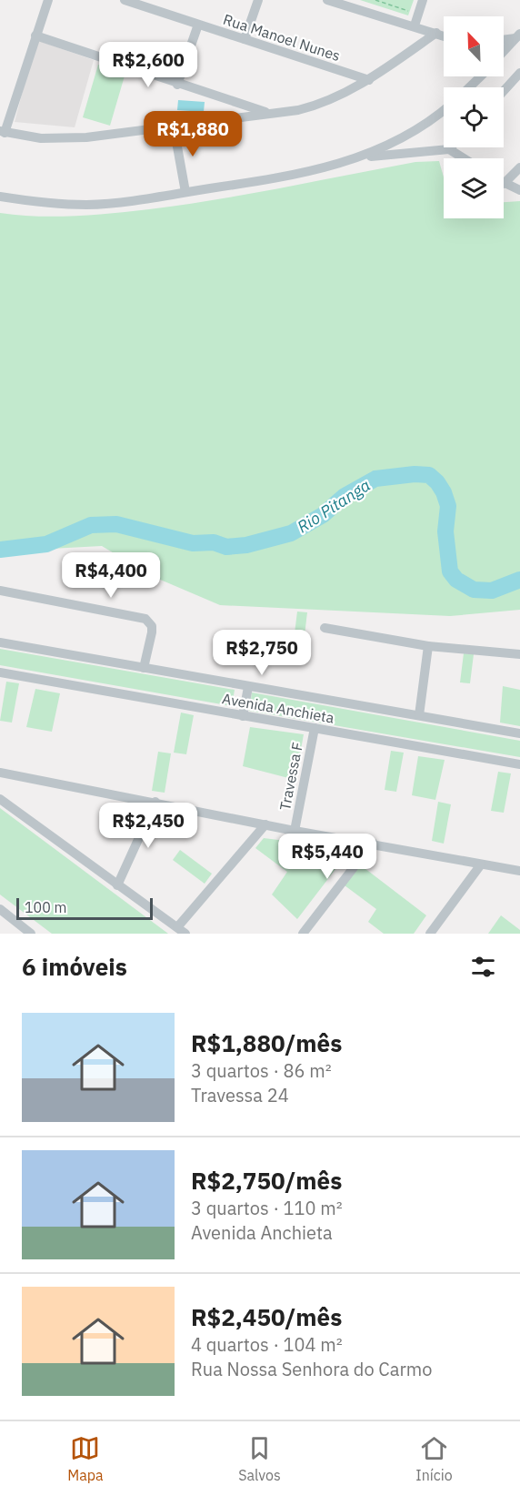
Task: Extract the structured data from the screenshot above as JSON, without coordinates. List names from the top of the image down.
{
  "streets": {
    "street": ["Rua Manoel Nunes", "Avenida Anchieta", "Travessa F"]
  },
  "crossings": [
    ["Avenida Anchieta", "Travessa F"]
  ],
  "water": ["Rio Pitanga"],
  "scale_bar": "100 m",
  "north": "top left",
  "page": {
    "price": [
      "R$2,600",
      "R$1,880",
      "R$4,400",
      "R$2,750",
      "R$2,450",
      "R$5,440"
    ],
    "scale": "100 m",
    "heading": "6 imóveis",
    "list": [
      {
        "name": "R$1,880/mês",
        "note": "3 quartos · 86 m² · Travessa 24"
      },
      {
        "name": "R$2,750/mês",
        "note": "3 quartos · 110 m² · Avenida Anchieta"
      },
      {
        "name": "R$2,450/mês",
        "note": "4 quartos · 104 m² · Rua Nossa Senhora do Carmo"
      }
    ],
    "tabs": ["Mapa", "Salvos", "Início"]
  }
}
